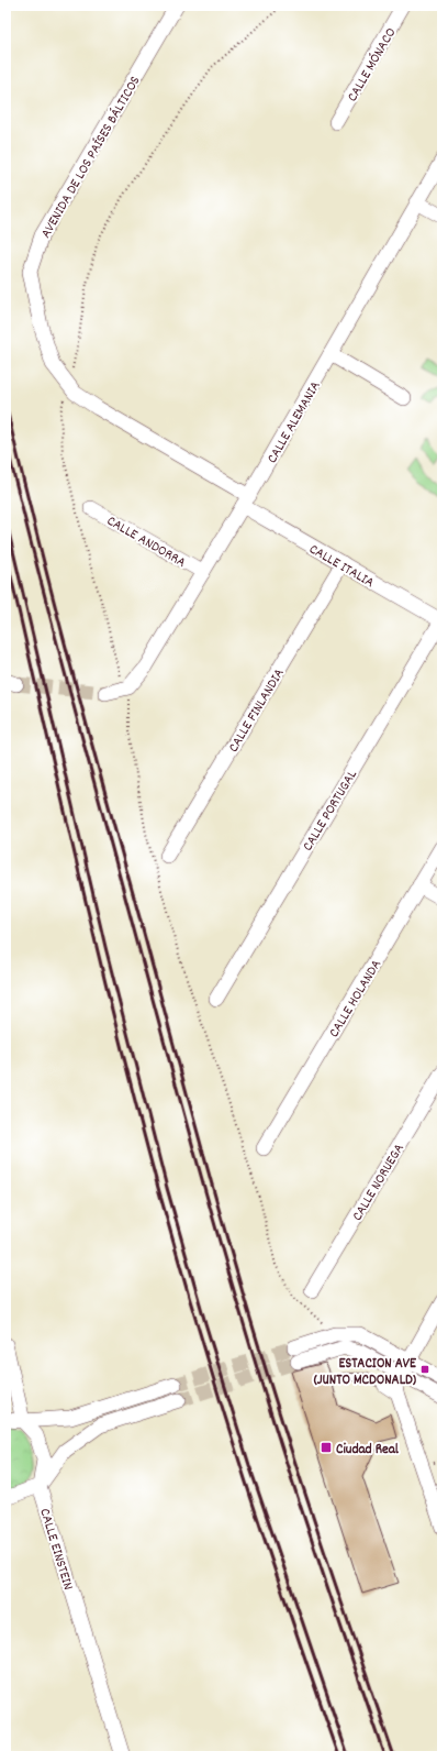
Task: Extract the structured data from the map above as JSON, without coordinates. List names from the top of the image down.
{
  "streets": {
    "street": [
      "CALLE MÓNACO",
      "AVENIDA DE LOS PAÍSES BÁLTICOS",
      "CALLE ALEMANIA",
      "CALLE ANDORRA",
      "CALLE ITALIA",
      "CALLE FINLANDIA",
      "CALLE PORTUGAL",
      "CALLE HOLANDA",
      "CALLE NORUEGA",
      "CALLE EINSTEIN"
    ]
  },
  "crossings": [
    ["AVENIDA DE LOS PAÍSES BÁLTICOS", "CALLE ALEMANIA"],
    ["AVENIDA DE LOS PAÍSES BÁLTICOS", "CALLE ITALIA"],
    ["CALLE ALEMANIA", "CALLE ANDORRA"],
    ["CALLE ALEMANIA", "CALLE ITALIA"],
    ["CALLE ITALIA", "CALLE FINLANDIA"],
    ["CALLE ITALIA", "CALLE PORTUGAL"]
  ],
  "places": {
    "transit": ["ESTACION AVE (JUNTO MCDONALD)", "Ciudad Real"]
  }
}
